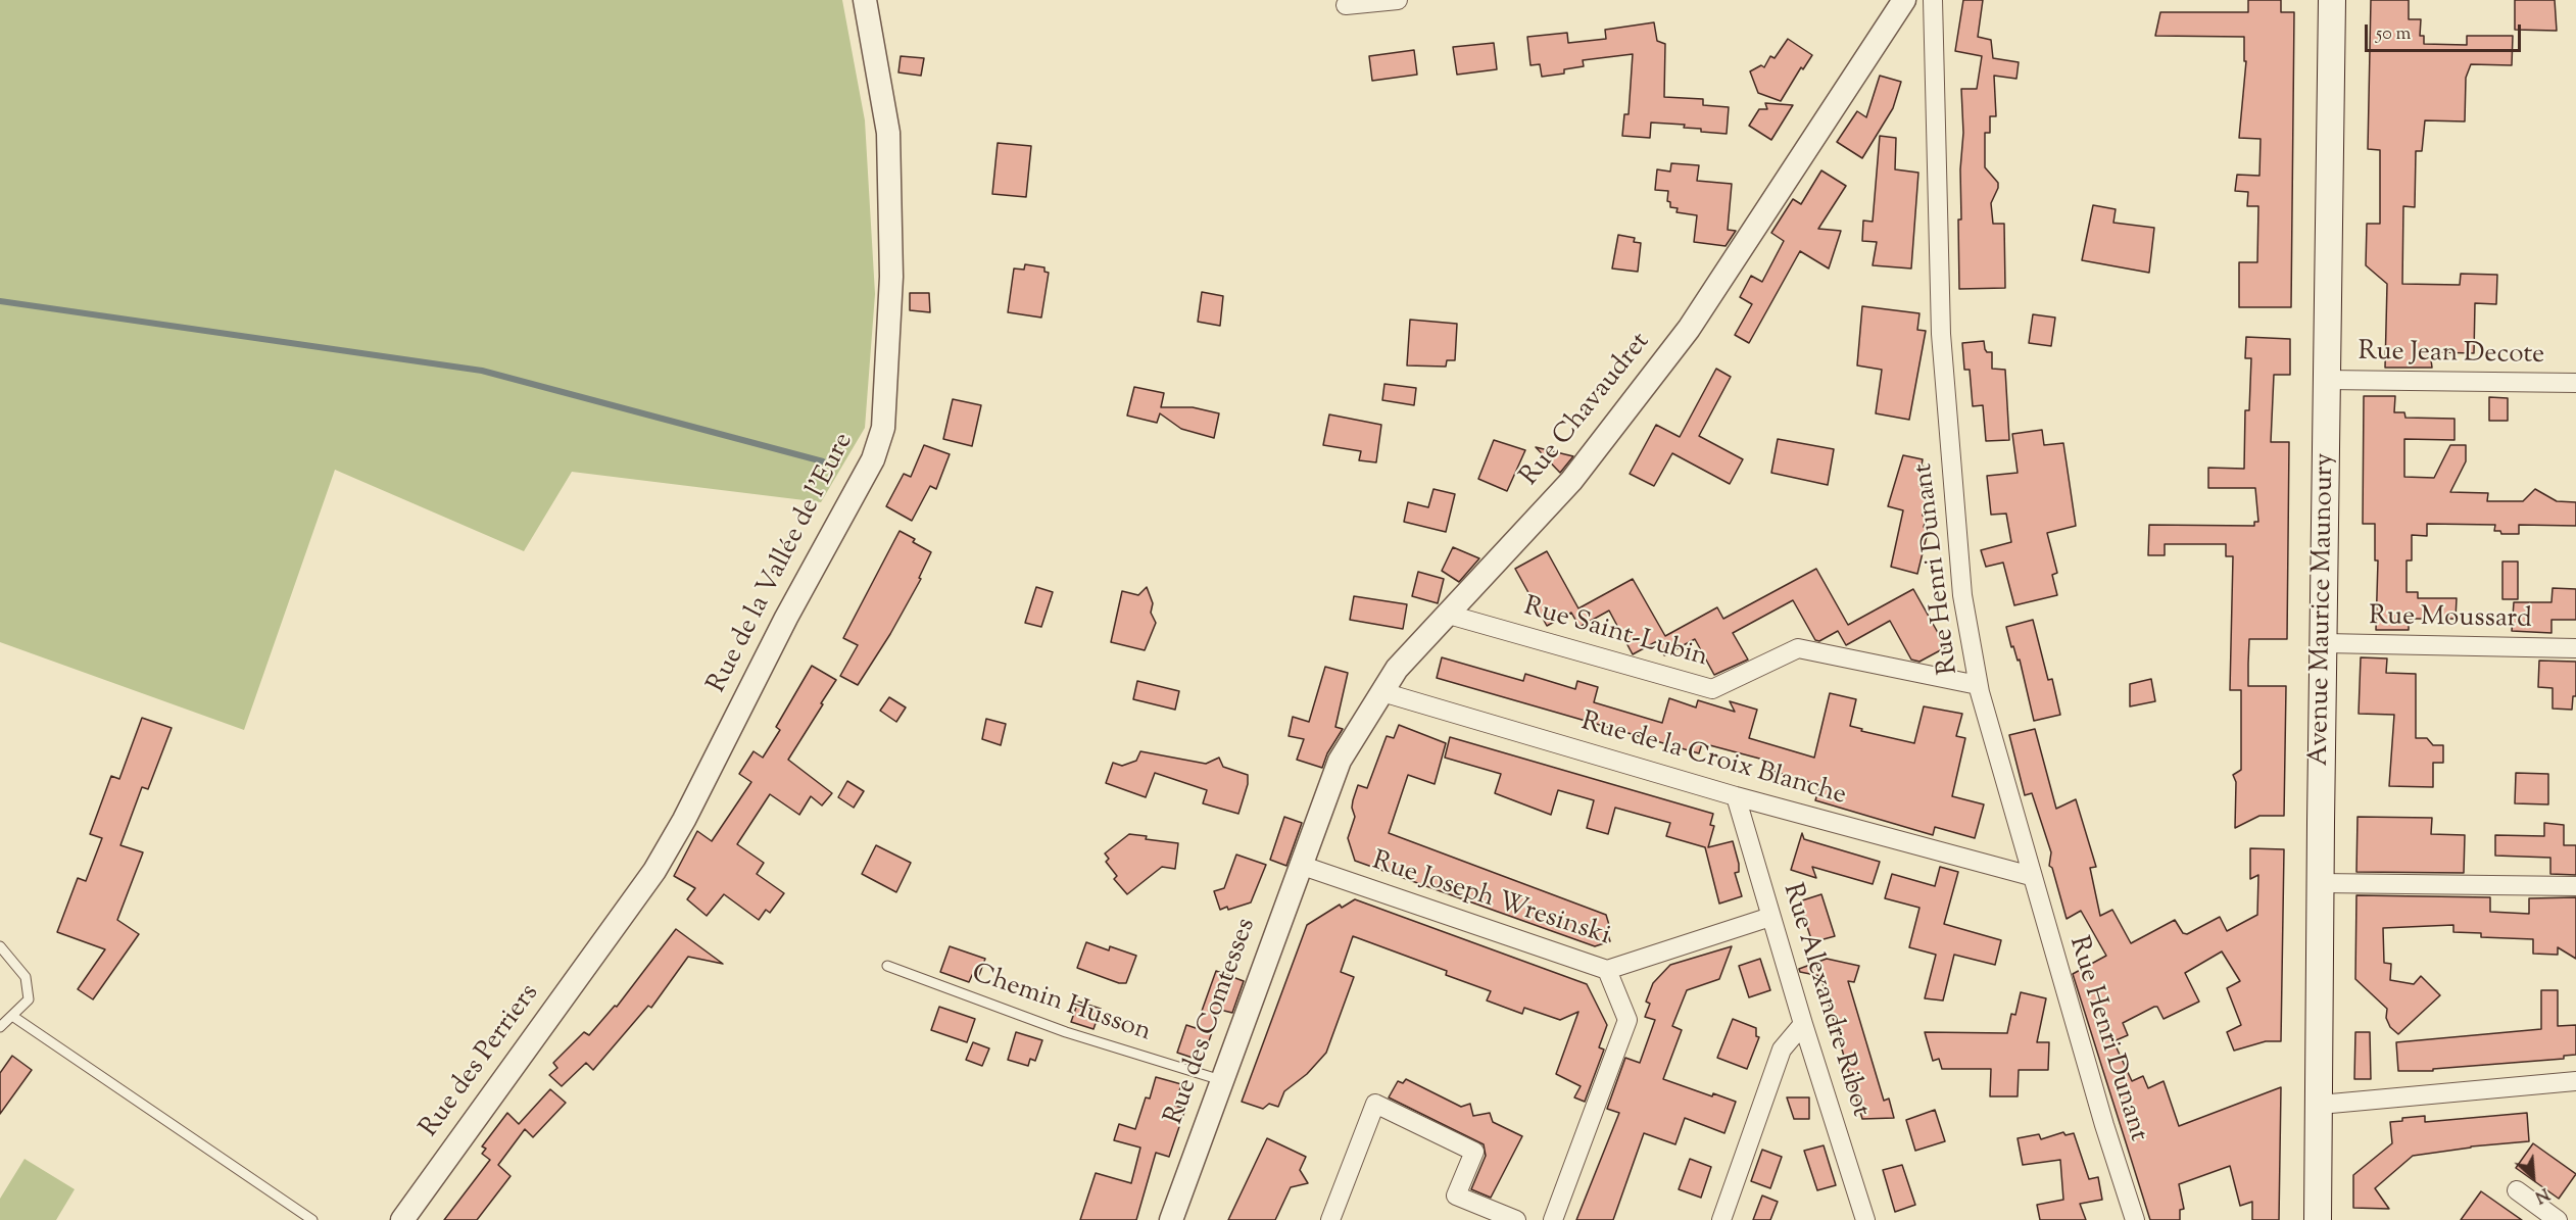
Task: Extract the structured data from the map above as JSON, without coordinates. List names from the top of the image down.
{
  "streets": {
    "main road": ["Avenue Maurice Maunoury"],
    "street": [
      "Rue Jean Decote",
      "Rue Chavaudret",
      "Rue de la Vallée de l'Eure",
      "Rue Henri Dunant",
      "Rue Moussard",
      "Rue Saint-Lubin",
      "Rue de la Croix Blanche",
      "Rue Joseph Wresinski",
      "Rue Alexandre Ribot",
      "Rue des Comtesses",
      "Rue des Perriers"
    ],
    "lane": ["Chemin Husson"]
  },
  "crossings": [
    ["Rue Jean Decote", "Avenue Maurice Maunoury"],
    ["Rue Chavaudret", "Rue Saint-Lubin"],
    ["Rue Chavaudret", "Rue de la Croix Blanche"],
    ["Rue Chavaudret", "Rue Joseph Wresinski"],
    ["Rue Chavaudret", "Rue des Comtesses"],
    ["Rue de la Vallée de l'Eure", "Rue des Perriers"],
    ["Rue Henri Dunant", "Rue Saint-Lubin"],
    ["Rue Henri Dunant", "Rue de la Croix Blanche"],
    ["Avenue Maurice Maunoury", "Rue Moussard"],
    ["Rue de la Croix Blanche", "Rue Alexandre Ribot"],
    ["Rue Joseph Wresinski", "Rue Alexandre Ribot"],
    ["Rue Joseph Wresinski", "Rue des Comtesses"],
    ["Chemin Husson", "Rue des Comtesses"]
  ],
  "scale_bar": "50 m",
  "north": "bottom right"
}
